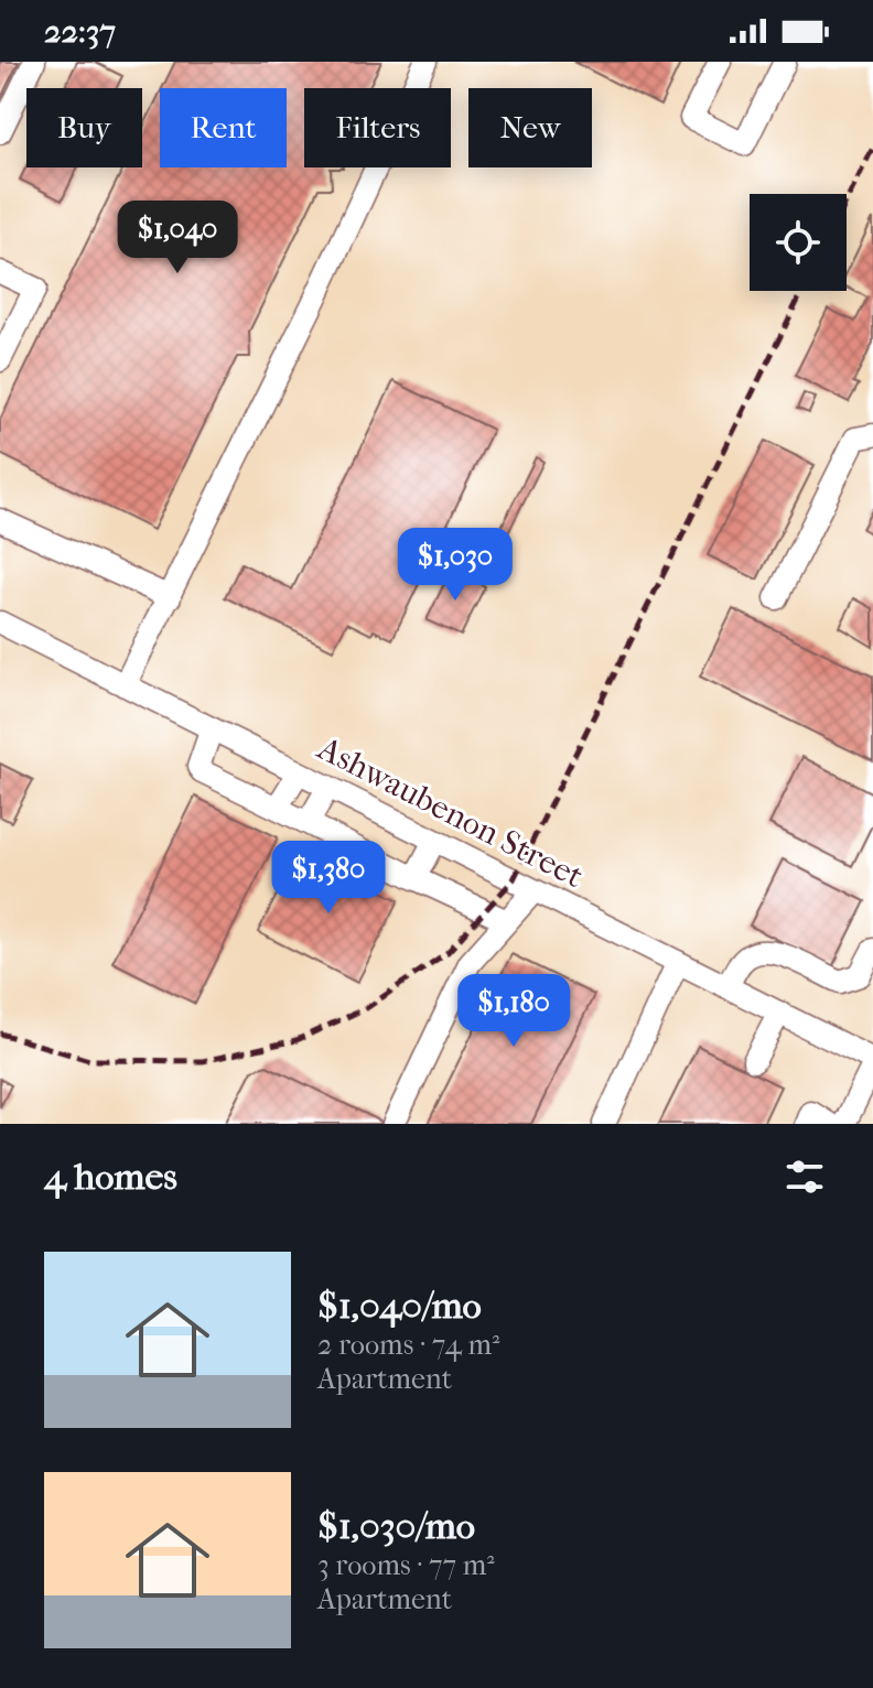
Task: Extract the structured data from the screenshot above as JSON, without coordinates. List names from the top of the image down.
{
  "streets": {
    "street": ["Ashwaubenon Street"]
  },
  "page": {
    "status": "22:37",
    "chip": [
      "Buy",
      "Rent",
      "Filters",
      "New"
    ],
    "price": [
      "$1,040",
      "$1,030",
      "$1,380",
      "$1,180"
    ],
    "heading": "4 homes",
    "list": [
      {
        "name": "$1,040/mo",
        "note": "2 rooms · 74 m² · Apartment"
      },
      {
        "name": "$1,030/mo",
        "note": "3 rooms · 77 m² · Apartment"
      }
    ]
  }
}
